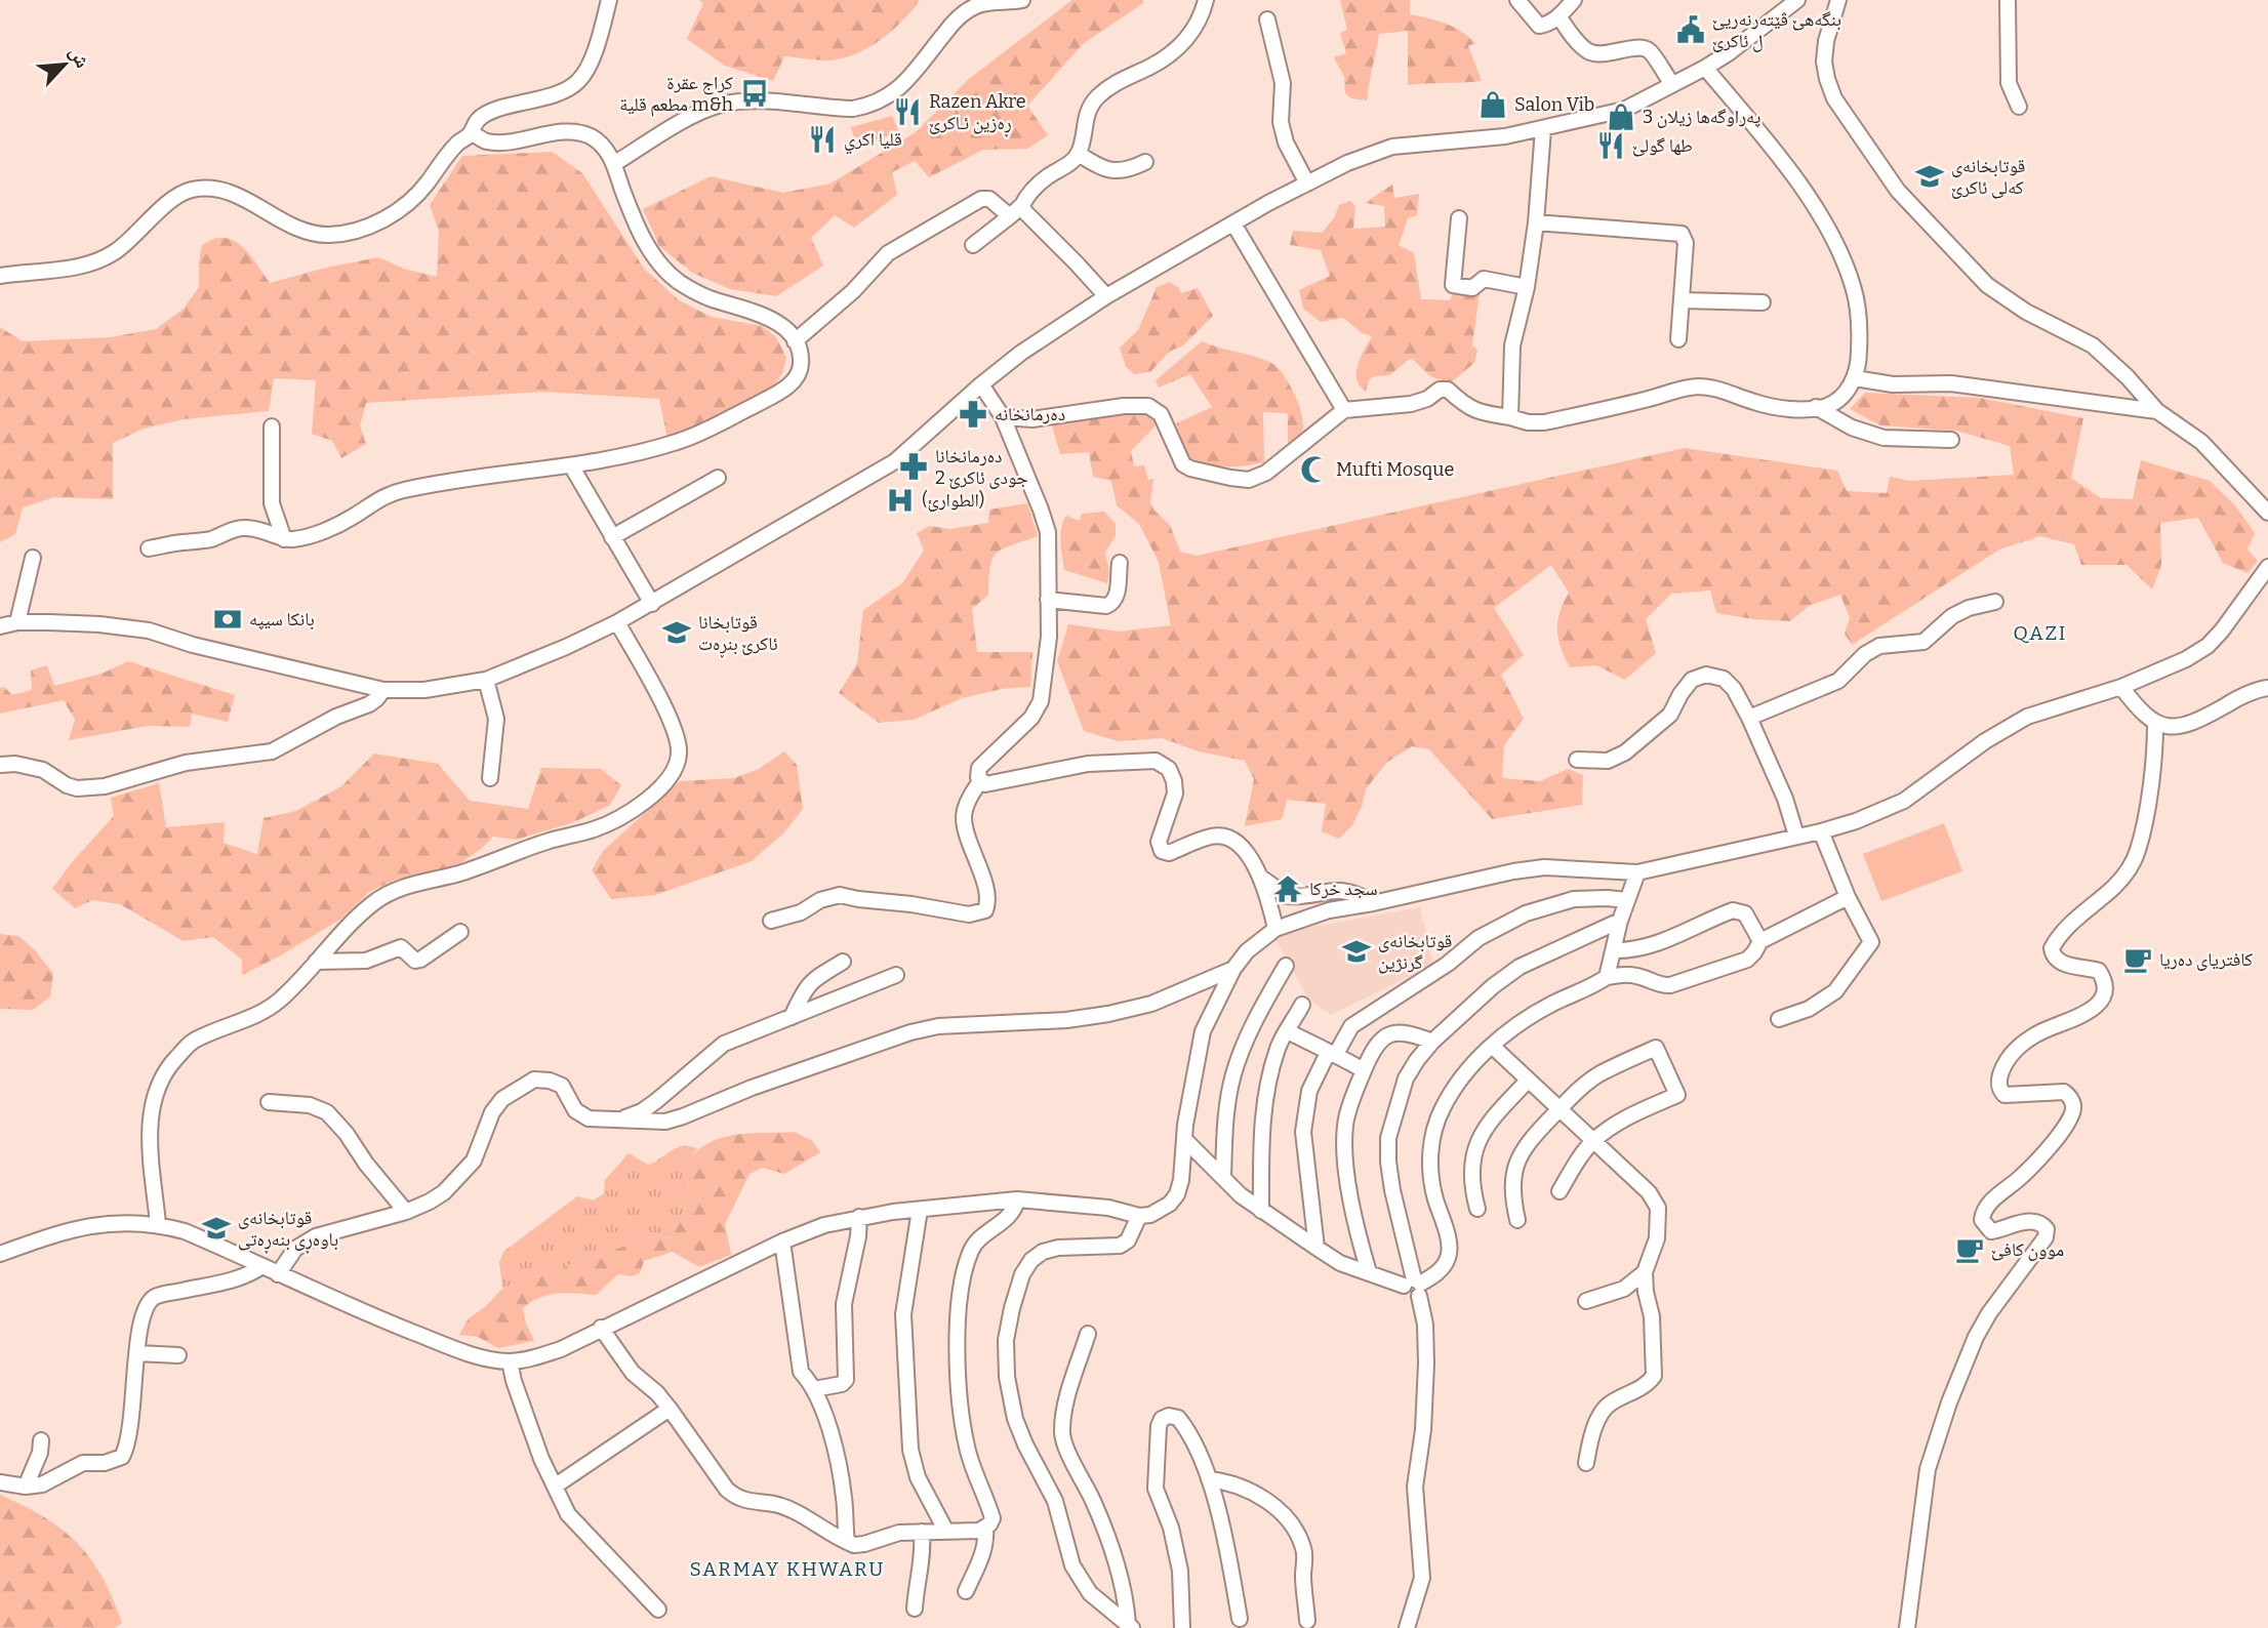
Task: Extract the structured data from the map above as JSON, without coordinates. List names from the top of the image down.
{
  "districts": ["QAZI", "SARMAY KHWARU"],
  "places": {
    "public building": ["بنگەهێ ڤێتەرنەریێ ل ئاکرێ"],
    "bus stop": ["كراج عقرة مطعم قلية m&h"],
    "shop": ["Salon Vib", "پەراوگەها زیلان 3"],
    "restaurant": ["Razen Akre ڕەزین ئـاکرێ", "قليا اكري", "طها گولێ"],
    "school or university": [
      "قوتابخانەی کەلی ئاکرێ",
      "قوتابخانا ئاکرێ بنڕەت",
      "قوتابخانەی گرنژین",
      "قوتابخانەی باوەڕی بنەڕەتی"
    ],
    "pharmacy": ["دەرمانخانە", "دەرمانخانا جودی ئاکرێ 2"],
    "mosque": ["Mufti Mosque"],
    "hospital": ["(الطوارئ)"],
    "bank": ["بانکا سیپە"],
    "temple": ["سجد خركا"],
    "cafe": ["کافتریای دەریا", "موون کافێ"]
  },
  "north": "top right"
}
